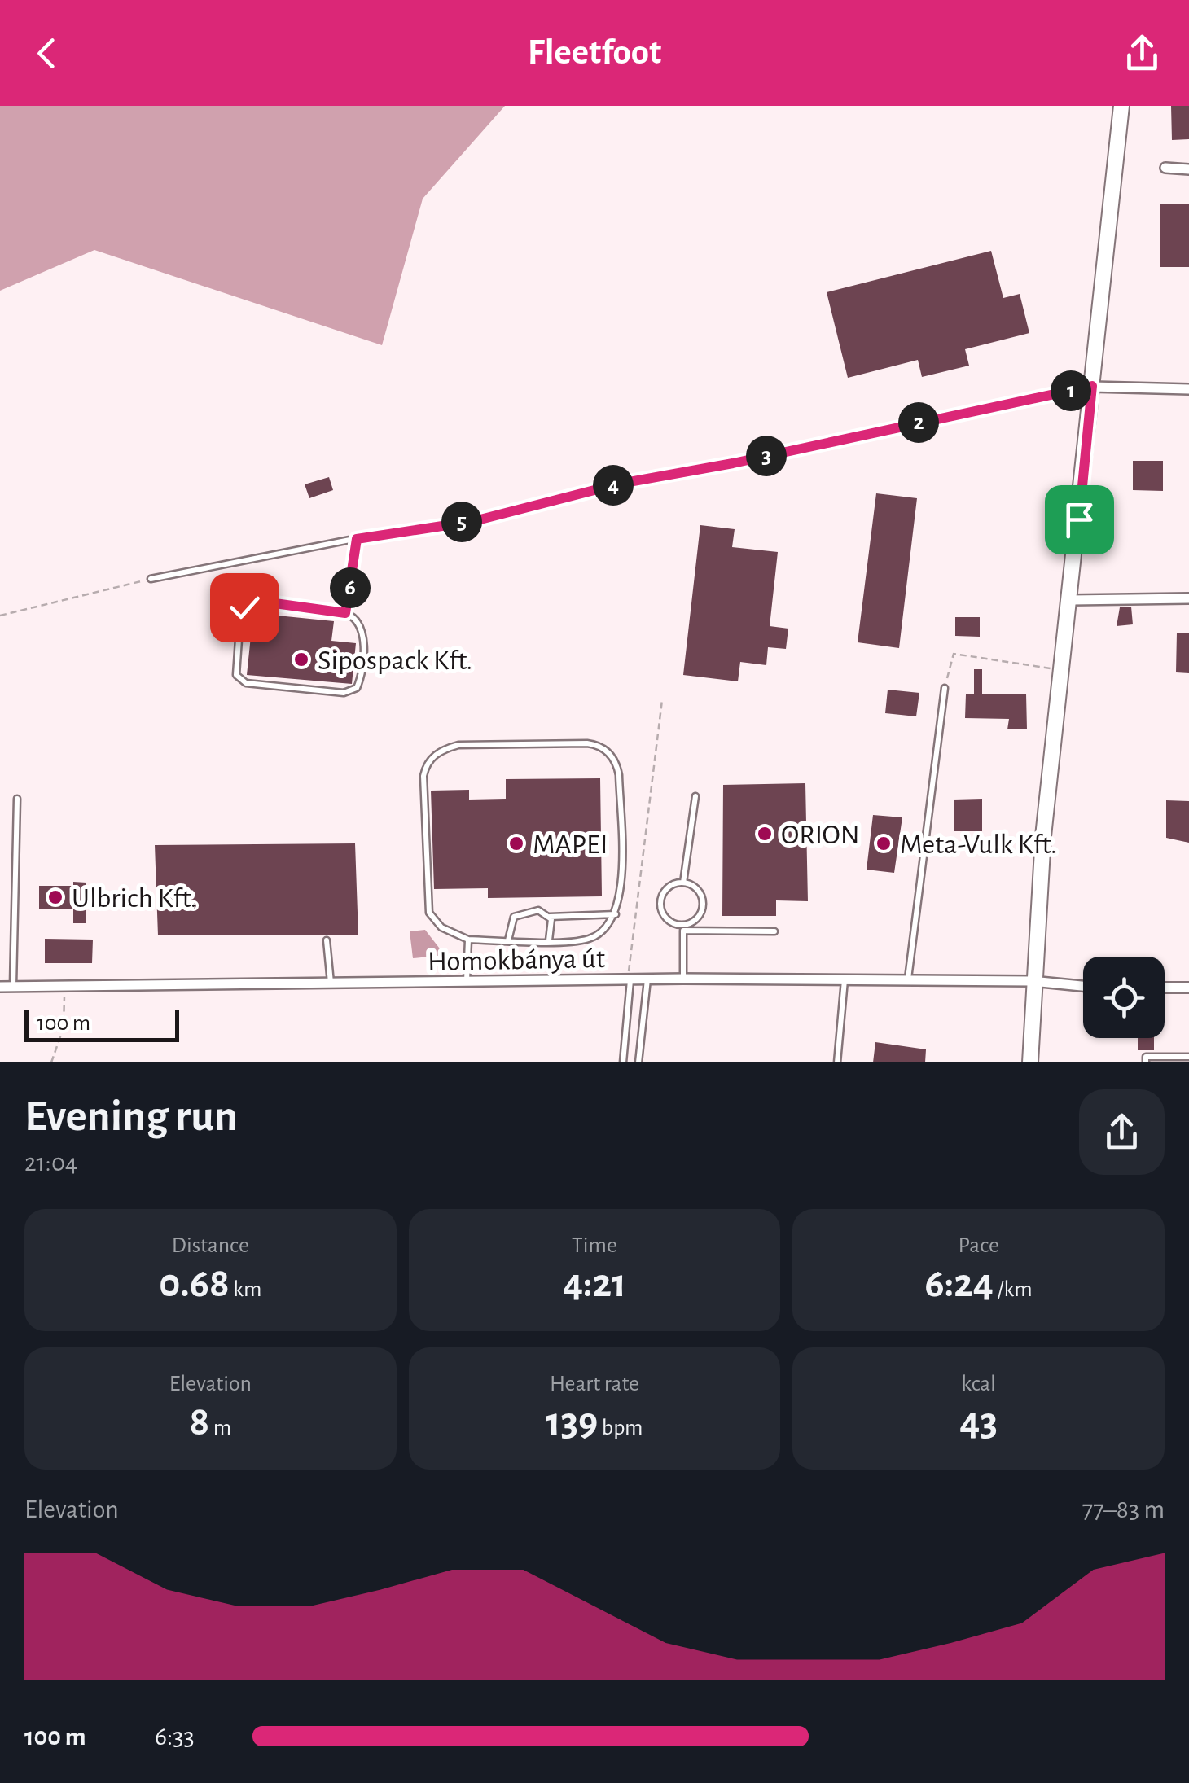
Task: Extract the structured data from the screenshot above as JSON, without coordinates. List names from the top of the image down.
{
  "streets": {
    "street": ["Homokbánya út"]
  },
  "places": [
    "Sipospack Kft.",
    "ORION",
    "MAPEI",
    "Meta-Vulk Kft.",
    "Ulbrich Kft."
  ],
  "scale_bar": "100 m",
  "page": {
    "header": "Fleetfoot",
    "pins": [
      "1",
      "2",
      "3",
      "4",
      "5",
      "6"
    ],
    "scale": "100 m",
    "heading": ["Evening run", "21:04"],
    "stats": [
      ["Distance", "0.68 km"],
      ["Time", "4:21"],
      ["Pace", "6:24 /km"],
      ["Elevation", "8 m"],
      ["Heart rate", "139 bpm"],
      ["kcal", "43"]
    ],
    "chart": ["Elevation", "77–83 m"],
    "list": [
      {
        "name": "100 m",
        "note": "6:33"
      }
    ]
  }
}
